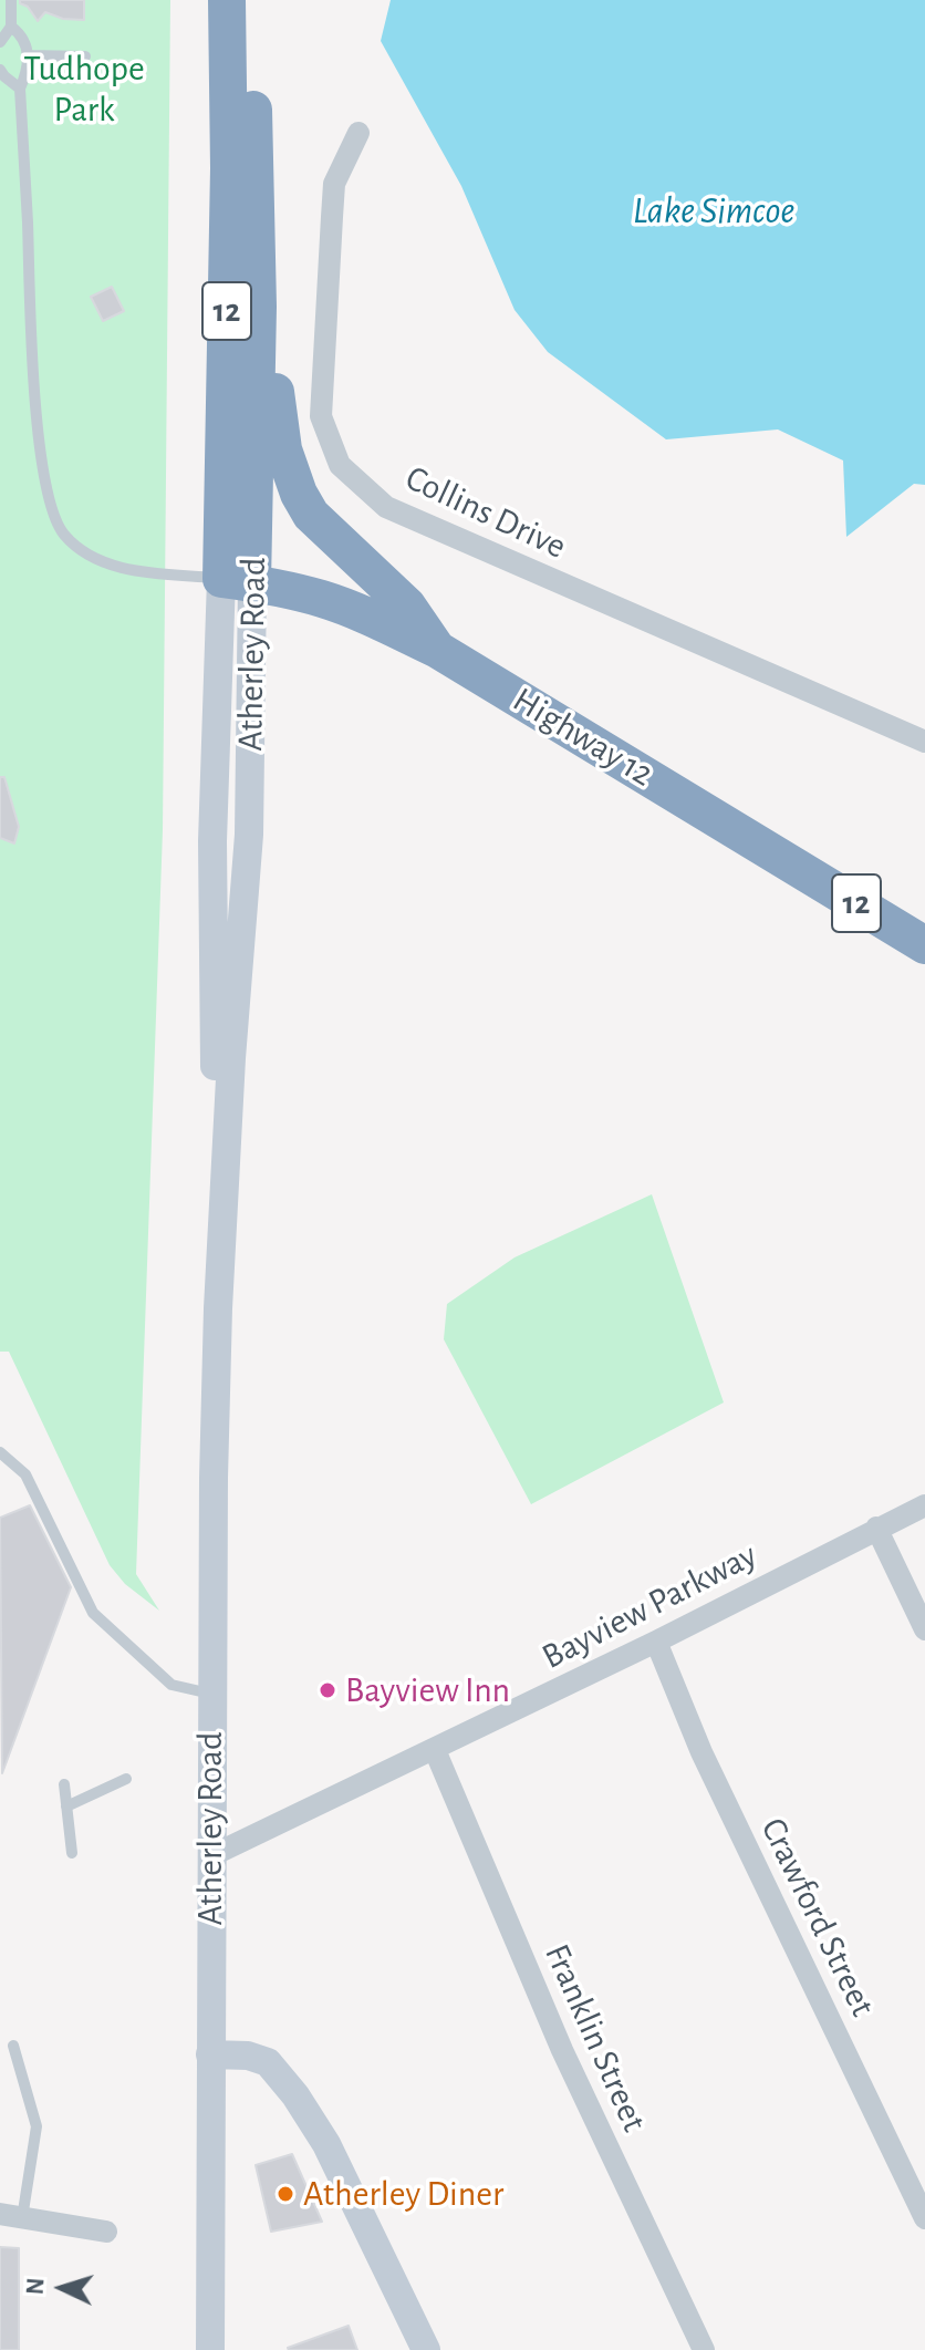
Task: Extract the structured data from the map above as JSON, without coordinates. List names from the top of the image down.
{
  "streets": {
    "highway": ["12", "Atherley Road", "Highway 12"],
    "street": [
      "Collins Drive",
      "Bayview Parkway",
      "Crawford Street",
      "Franklin Street"
    ]
  },
  "crossings": [
    ["Atherley Road", "Highway 12"],
    ["Atherley Road", "Bayview Parkway"],
    ["Bayview Parkway", "Crawford Street"],
    ["Bayview Parkway", "Franklin Street"]
  ],
  "water": ["Lake Simcoe"],
  "parks": ["Tudhope Park"],
  "places": ["Bayview Inn", "Atherley Diner"],
  "north": "left"
}
